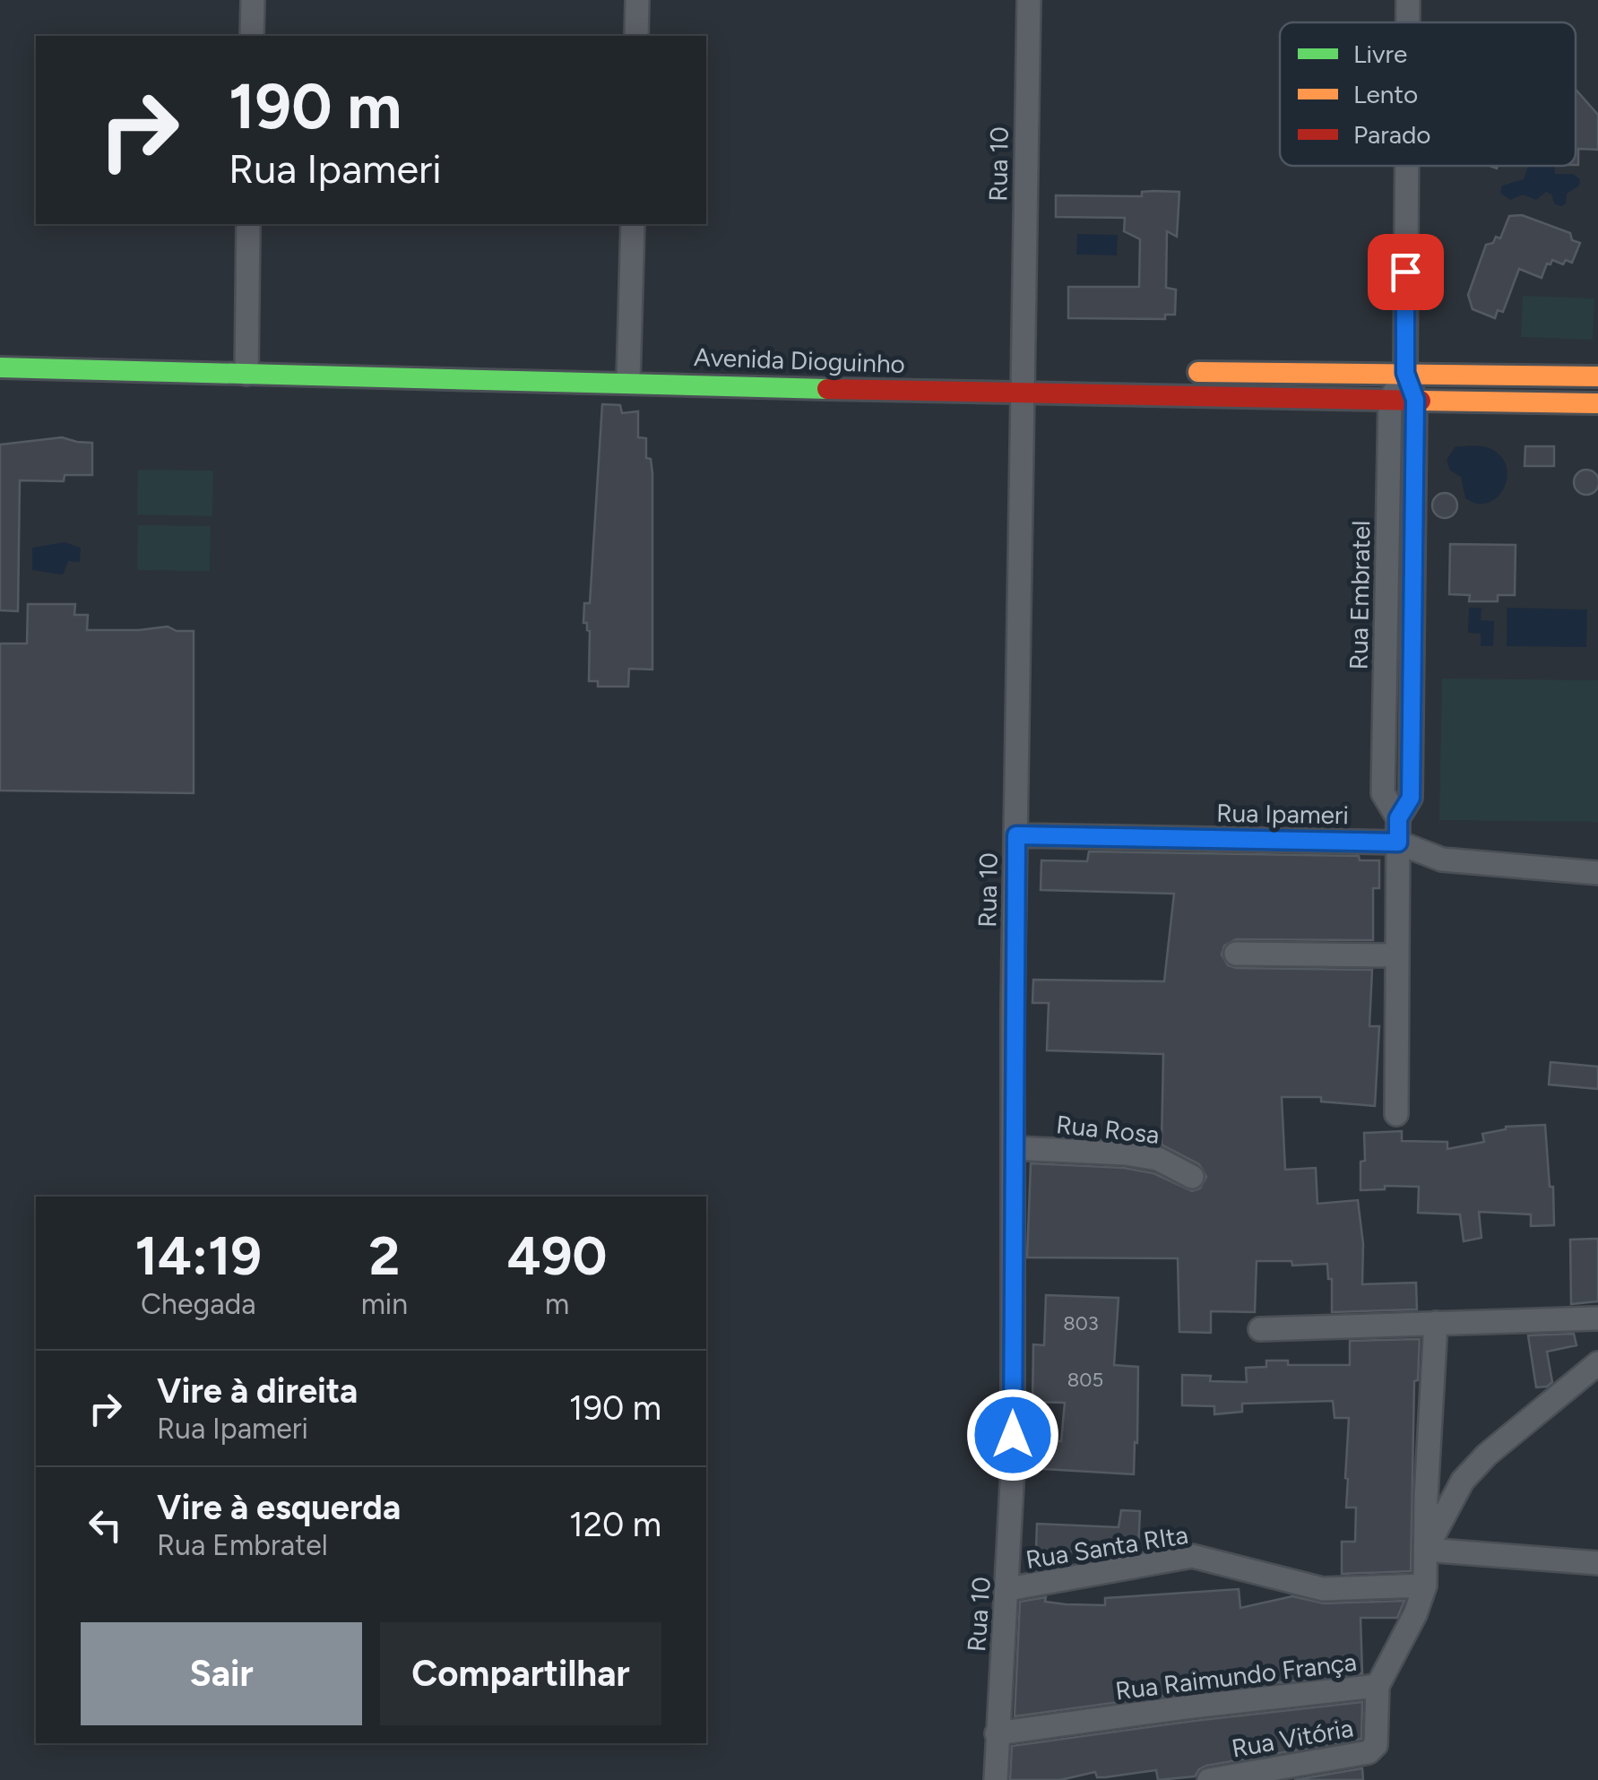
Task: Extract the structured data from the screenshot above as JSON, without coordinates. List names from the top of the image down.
{
  "streets": {
    "main road": ["Avenida Dioguinho"],
    "street": [
      "Rua 10",
      "Rua Embratel",
      "Rua Ipameri",
      "Rua Rosa",
      "Rua Santa RIta",
      "Rua Raimundo França",
      "Rua Vitória"
    ]
  },
  "crossings": [
    ["Rua 10", "Avenida Dioguinho"],
    ["Rua 10", "Rua Ipameri"],
    ["Rua 10", "Rua Rosa"],
    ["Rua 10", "Rua Santa RIta"],
    ["Rua 10", "Rua Raimundo França"],
    ["Avenida Dioguinho", "Rua Embratel"],
    ["Rua Embratel", "Rua Ipameri"],
    ["Rua Santa RIta", "Rua Raimundo França"],
    ["Rua Raimundo França", "Rua Vitória"]
  ],
  "house_numbers": ["803", "805"],
  "legend": ["Livre", "Lento", "Parado"],
  "page": {
    "turn": ["190 m", "Rua Ipameri"],
    "eta": [
      "14:19",
      "Chegada",
      "2",
      "min",
      "490",
      "m"
    ],
    "list": [
      {
        "name": "Vire à direita",
        "note": "Rua Ipameri",
        "value": "190 m"
      },
      {
        "name": "Vire à esquerda",
        "note": "Rua Embratel",
        "value": "120 m"
      }
    ],
    "buttons": ["Sair", "Compartilhar"]
  }
}
